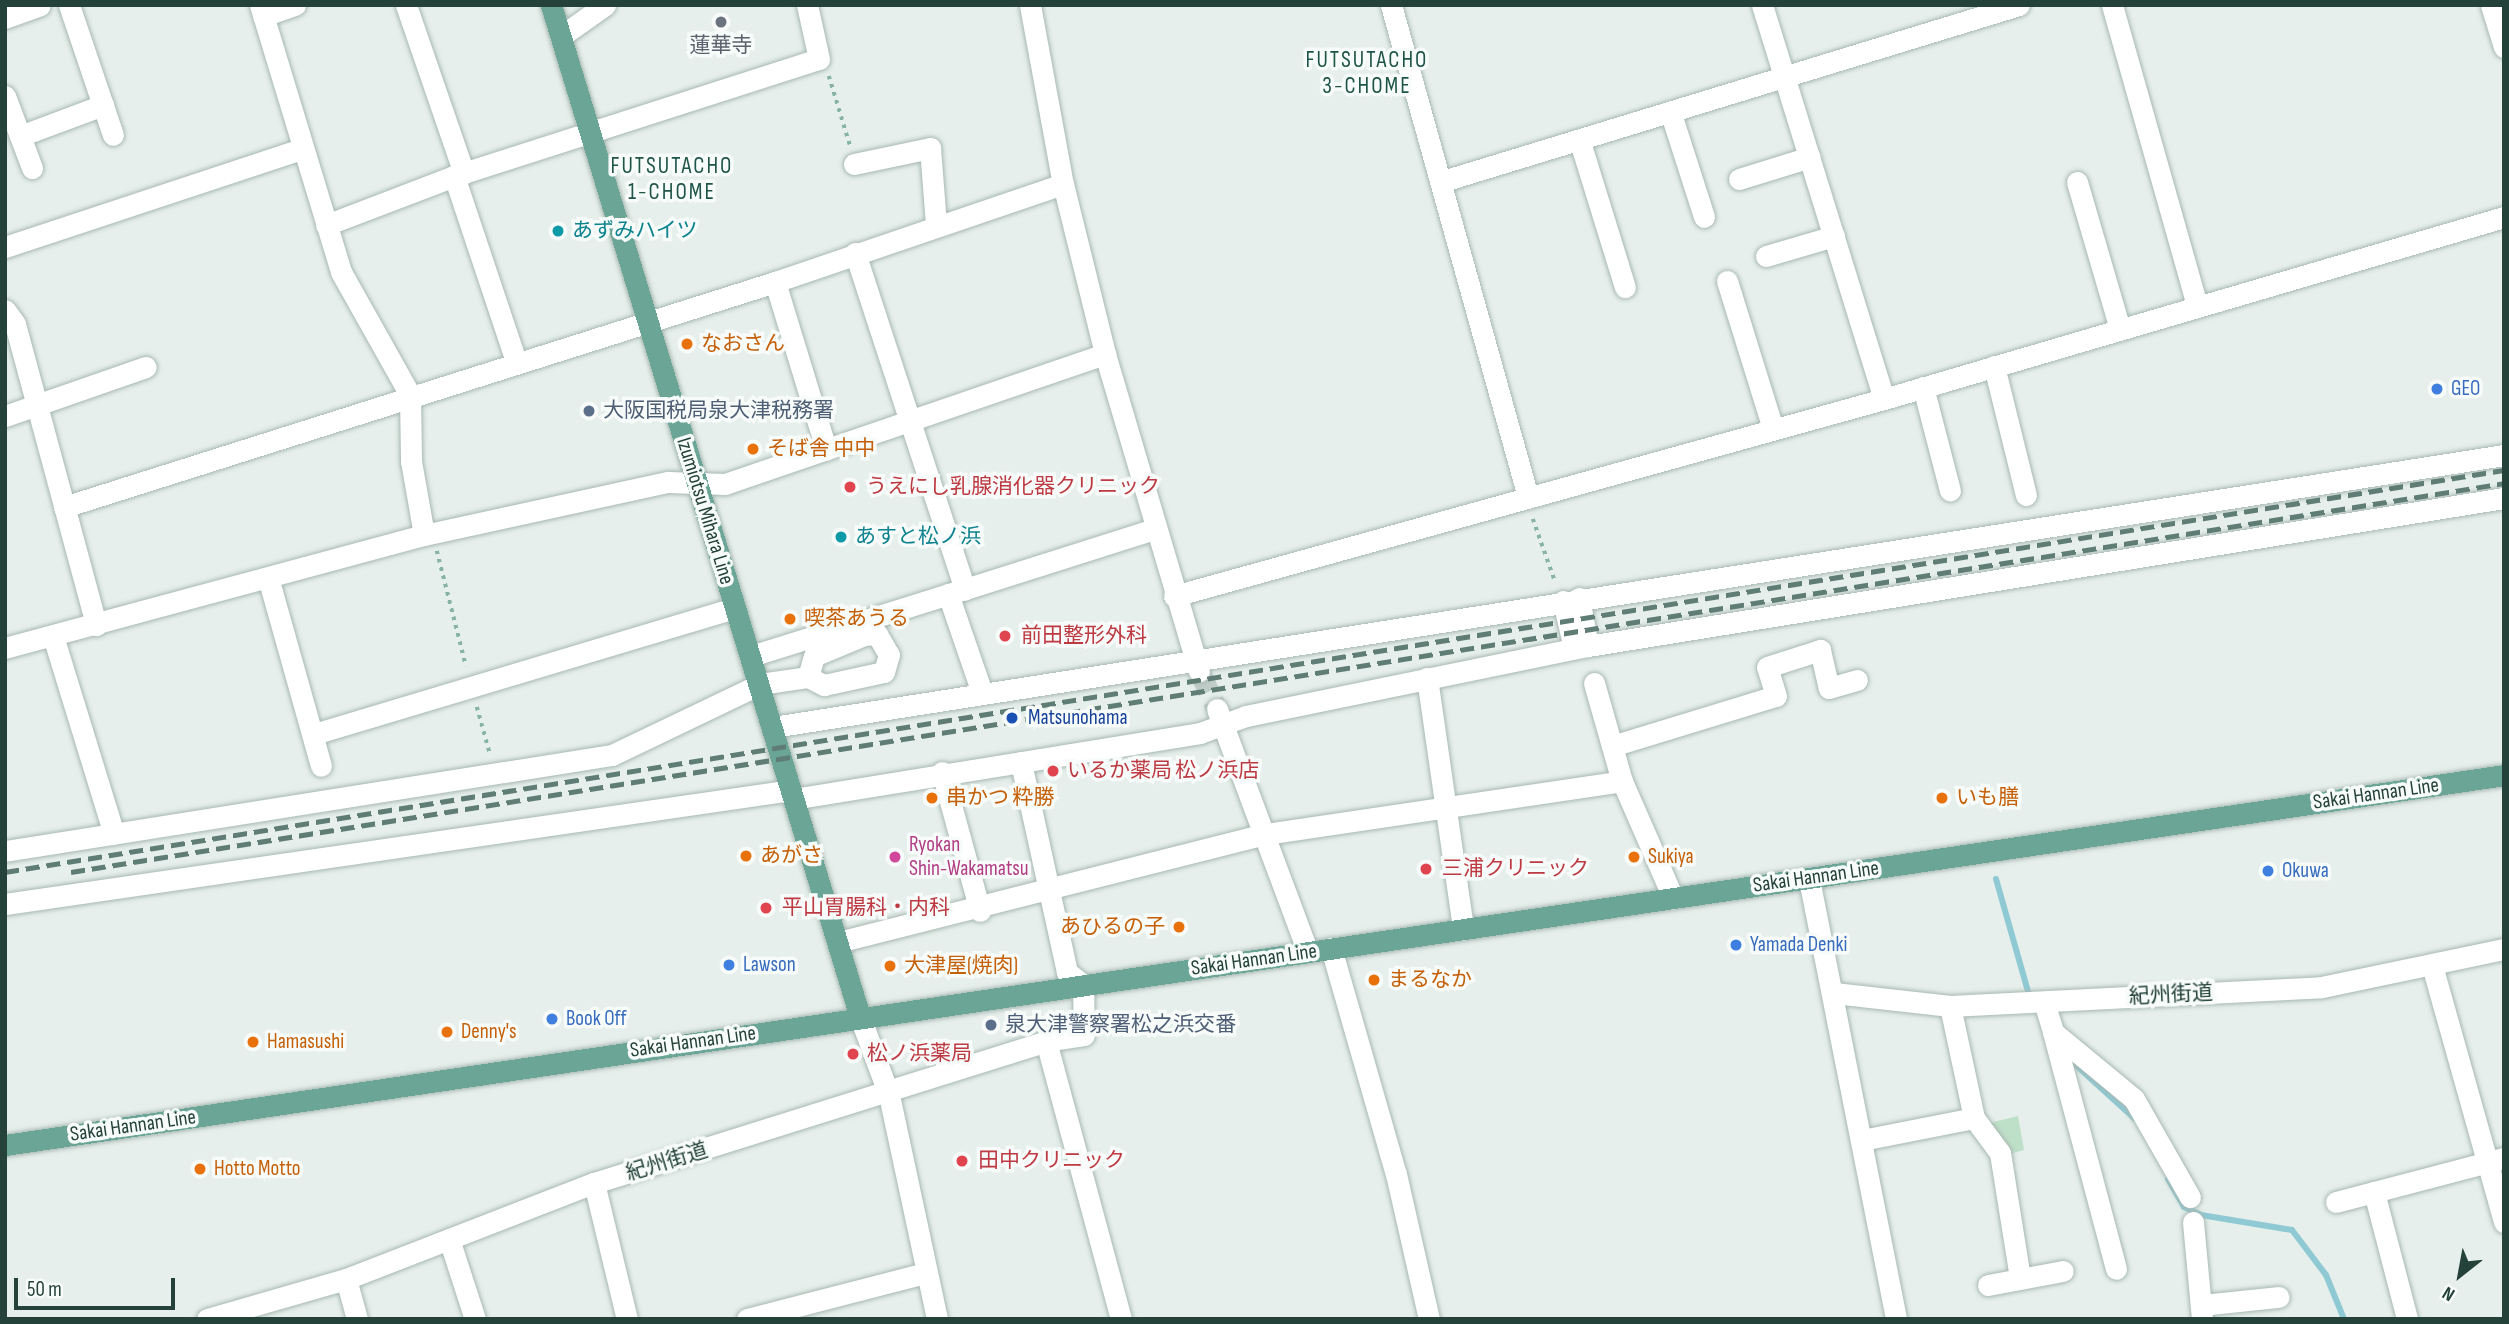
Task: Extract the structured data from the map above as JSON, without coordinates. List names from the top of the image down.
{
  "streets": {
    "main road": ["Izumiotsu Mihara Line", "Sakai Hannan Line"],
    "street": ["紀州街道"]
  },
  "crossings": [
    ["Izumiotsu Mihara Line", "Sakai Hannan Line"],
    ["Sakai Hannan Line", "紀州街道"]
  ],
  "districts": ["FUTSUTACHO 3-CHOME", "FUTSUTACHO 1-CHOME"],
  "places": [
    "蓮華寺",
    "あずみハイツ",
    "なおさん",
    "GEO",
    "大阪国税局泉大津税務署",
    "そば舎 中中",
    "うえにし乳腺消化器クリニック",
    "あすと松ノ浜",
    "喫茶あうる",
    "前田整形外科",
    "Matsunohama",
    "いるか薬局 松ノ浜店",
    "串かつ 粋勝",
    "いも膳",
    "あがさ",
    "Ryokan Shin-Wakamatsu",
    "Sukiya",
    "三浦クリニック",
    "Okuwa",
    "平山胃腸科・内科",
    "あひるの子",
    "Yamada Denki",
    "Lawson",
    "大津屋(焼肉)",
    "まるなか",
    "Book Off",
    "泉大津警察署松之浜交番",
    "Denny's",
    "Hamasushi",
    "松ノ浜薬局",
    "田中クリニック",
    "Hotto Motto"
  ],
  "scale_bar": "50 m",
  "north": "bottom left"
}
